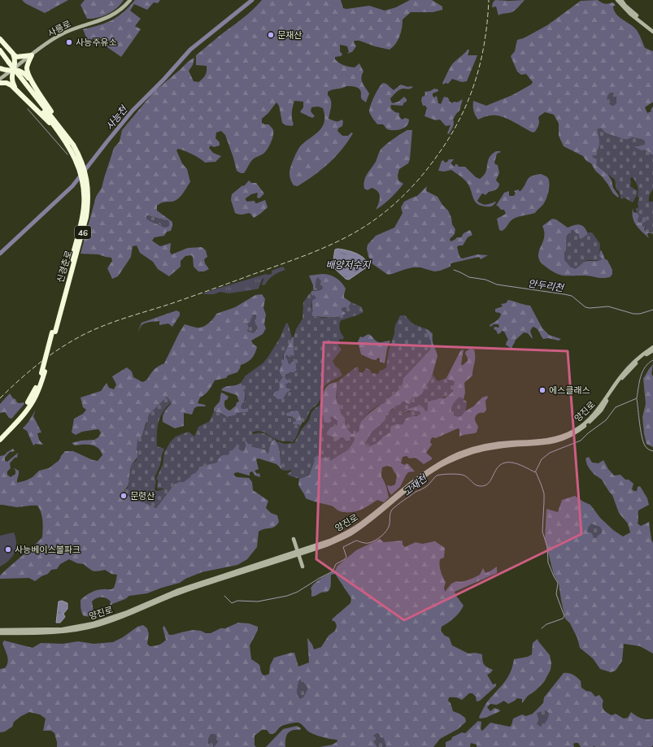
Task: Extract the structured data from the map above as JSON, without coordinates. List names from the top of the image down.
{
  "streets": {
    "highway": ["46", "신경춘로"],
    "main road": ["사릉로", "양진로"]
  },
  "water": [
    "사능천",
    "배양저수지",
    "안두리천",
    "고재천"
  ],
  "places": [
    "문재산",
    "사능주유소",
    "에스클래스",
    "문령산",
    "사능베이스볼파크"
  ]
}
